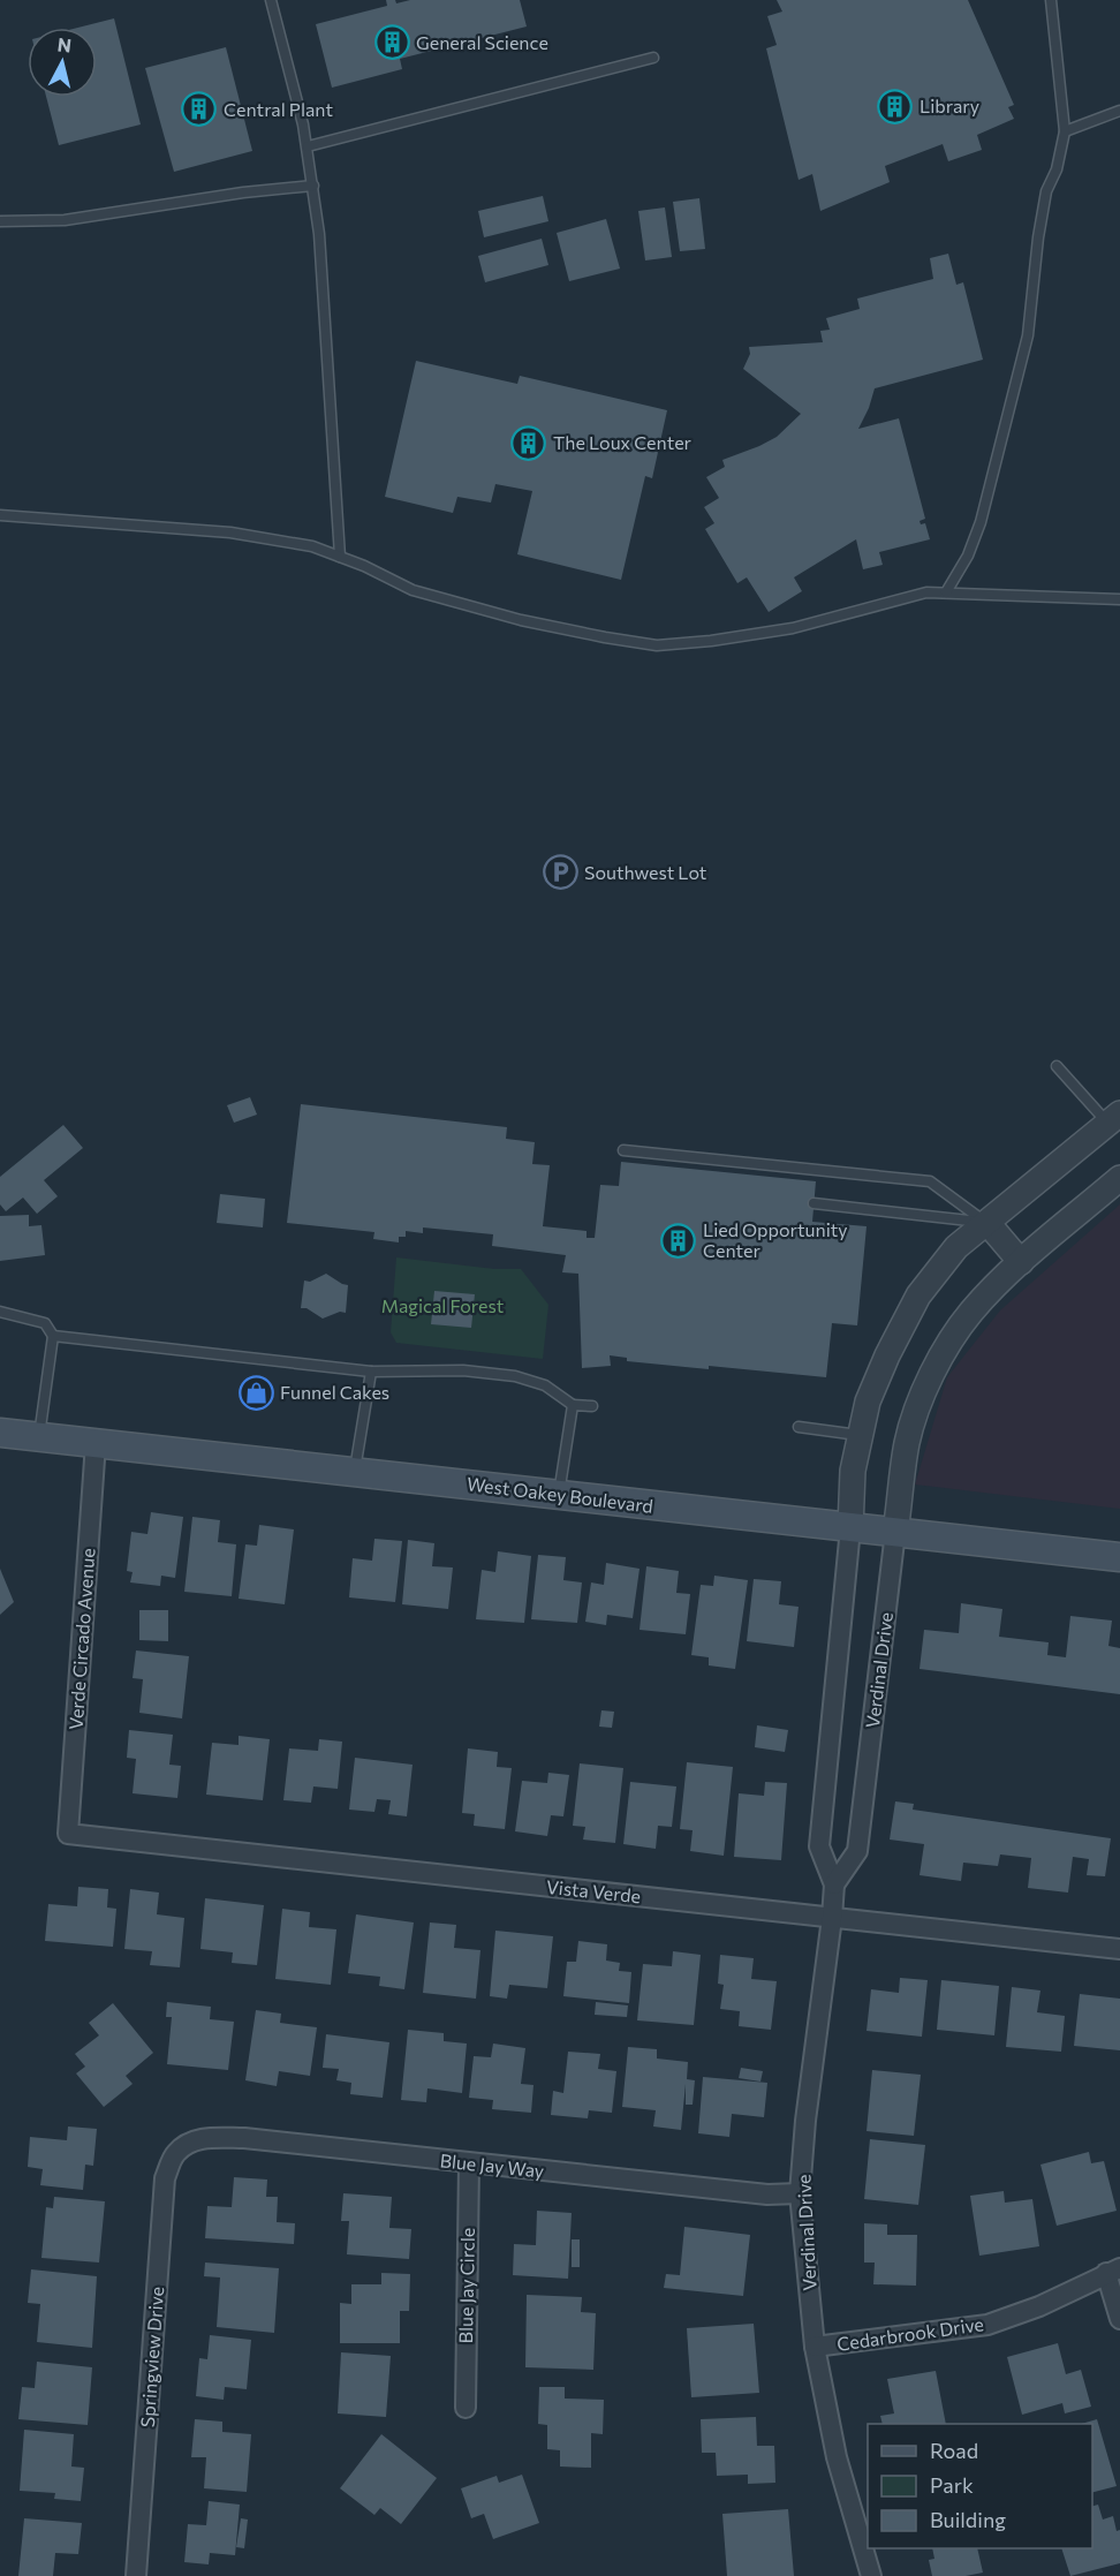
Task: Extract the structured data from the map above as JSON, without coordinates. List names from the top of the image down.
{
  "streets": {
    "main road": ["West Oakey Boulevard"],
    "street": [
      "Verde Circado Avenue",
      "Verdinal Drive",
      "Vista Verde",
      "Blue Jay Way",
      "Blue Jay Circle",
      "Cedarbrook Drive",
      "Springview Drive"
    ]
  },
  "crossings": [
    ["West Oakey Boulevard", "Verde Circado Avenue"],
    ["West Oakey Boulevard", "Verdinal Drive"],
    ["Verde Circado Avenue", "Vista Verde"],
    ["Verdinal Drive", "Vista Verde"],
    ["Verdinal Drive", "Blue Jay Way"],
    ["Verdinal Drive", "Cedarbrook Drive"],
    ["Blue Jay Way", "Blue Jay Circle"],
    ["Blue Jay Way", "Springview Drive"]
  ],
  "parks": ["Magical Forest"],
  "places": {
    "building": [
      "General Science",
      "Library",
      "Central Plant",
      "The Loux Center",
      "Lied Opportunity Center"
    ],
    "parking": ["Southwest Lot"],
    "shop": ["Funnel Cakes"]
  },
  "legend": ["Road", "Park", "Building"],
  "north": "top"
}
